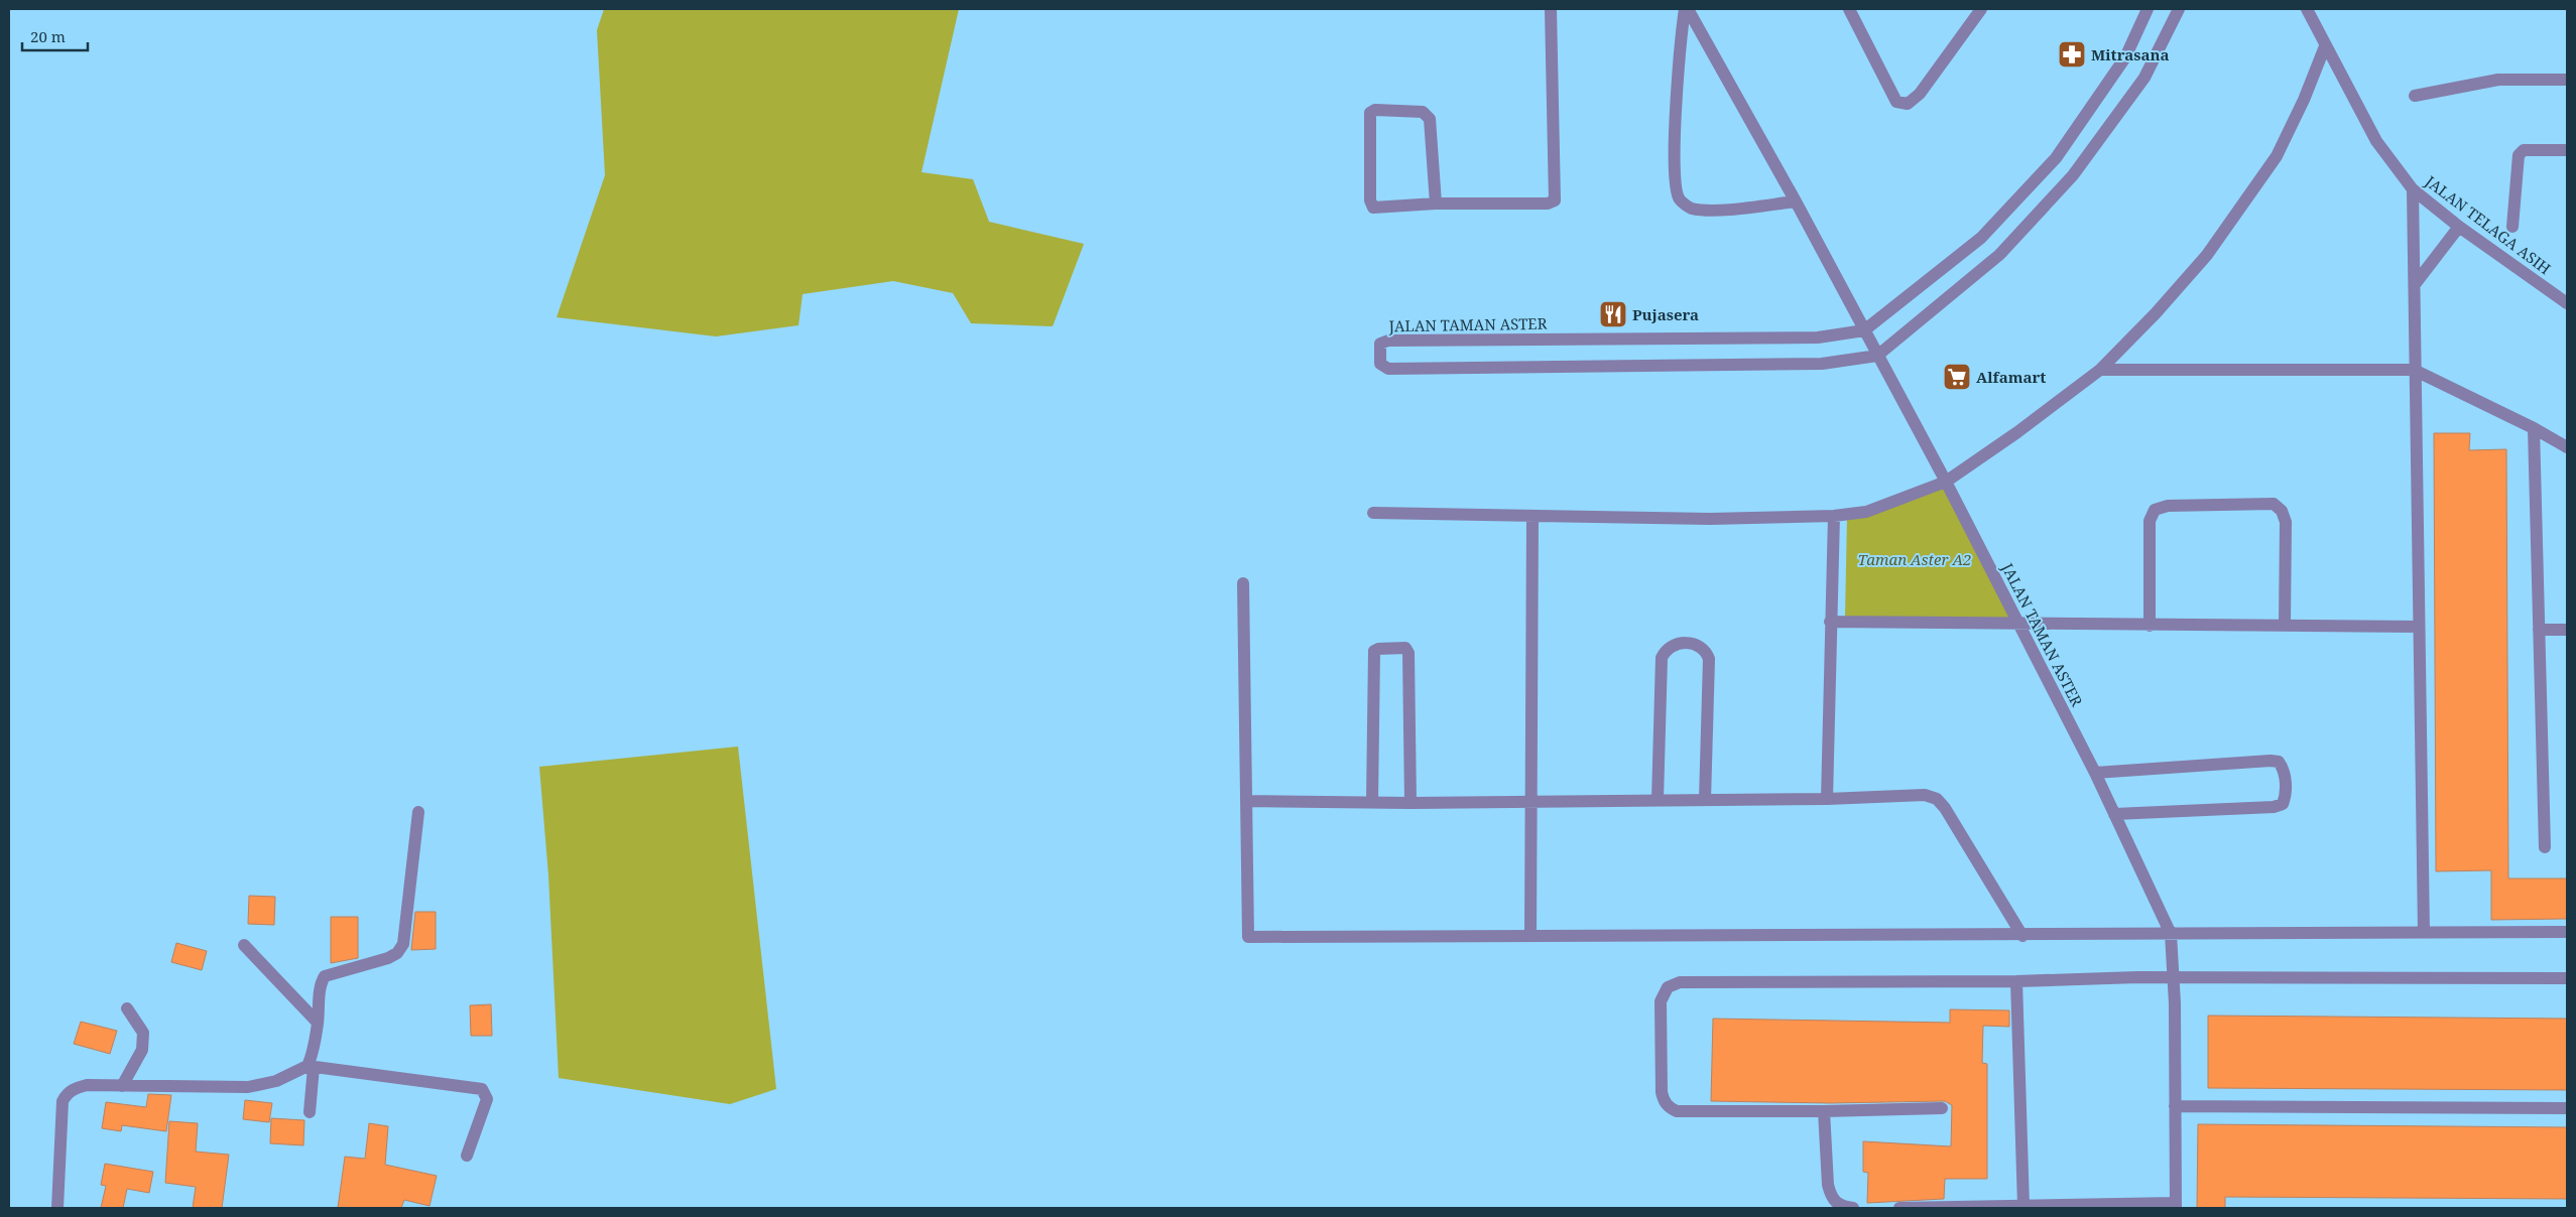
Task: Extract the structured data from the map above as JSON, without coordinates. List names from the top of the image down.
{
  "streets": {
    "street": ["JALAN TELAGA ASIH", "JALAN TAMAN ASTER"]
  },
  "parks": ["Taman Aster A2"],
  "places": {
    "pharmacy": ["Mitrasana"],
    "restaurant": ["Pujasera"],
    "supermarket": ["Alfamart"]
  },
  "scale_bar": "20 m"
}
